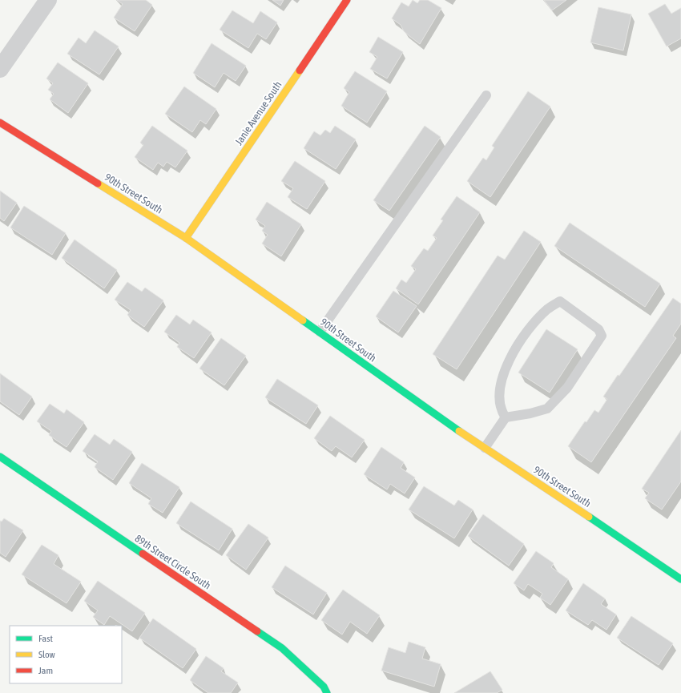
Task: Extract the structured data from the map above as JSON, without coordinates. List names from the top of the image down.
{
  "streets": {
    "street": ["Janie Avenue South", "90th Street South", "89th Street Circle South"]
  },
  "crossings": [
    ["Janie Avenue South", "90th Street South"]
  ],
  "legend": ["Fast", "Slow", "Jam"]
}
